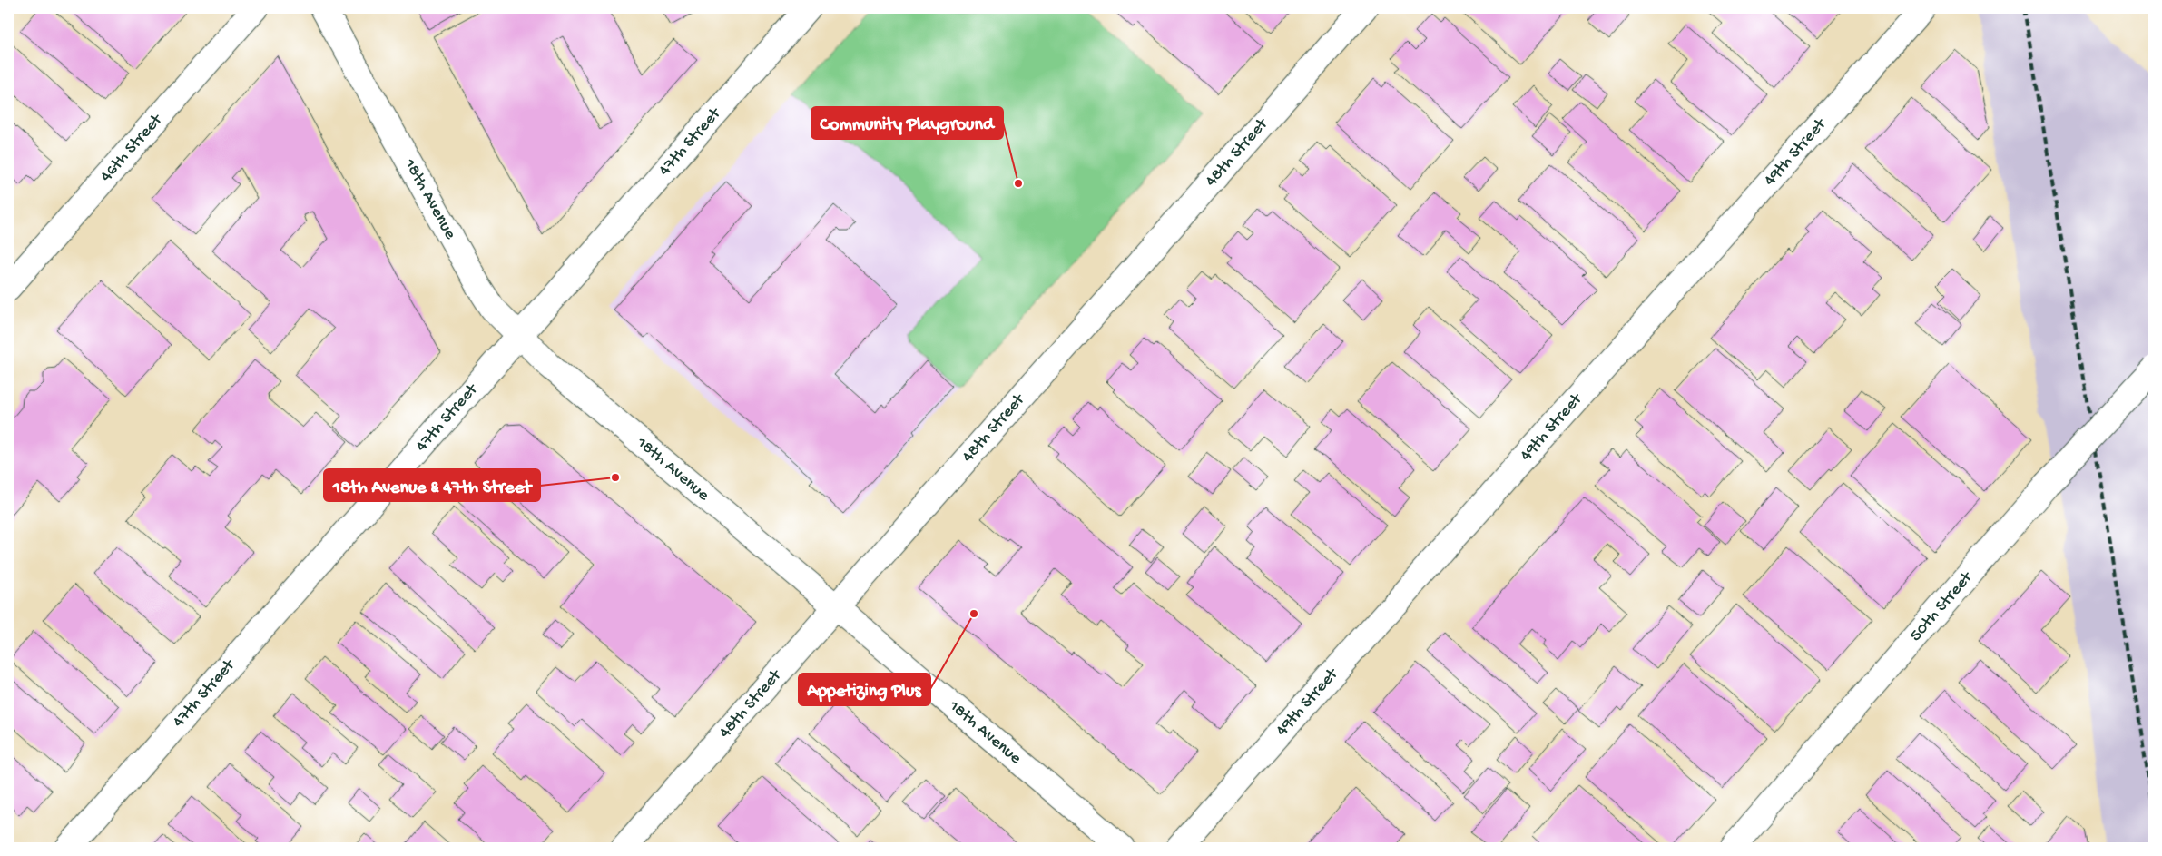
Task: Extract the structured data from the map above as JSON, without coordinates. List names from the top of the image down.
{
  "streets": {
    "street": [
      "47th Street",
      "46th Street",
      "48th Street",
      "49th Street",
      "18th Avenue",
      "50th Street"
    ]
  },
  "crossings": [
    ["47th Street", "18th Avenue"],
    ["48th Street", "18th Avenue"]
  ],
  "places": ["Community Playground", "18th Avenue & 47th Street", "Appetizing Plus"]
}
